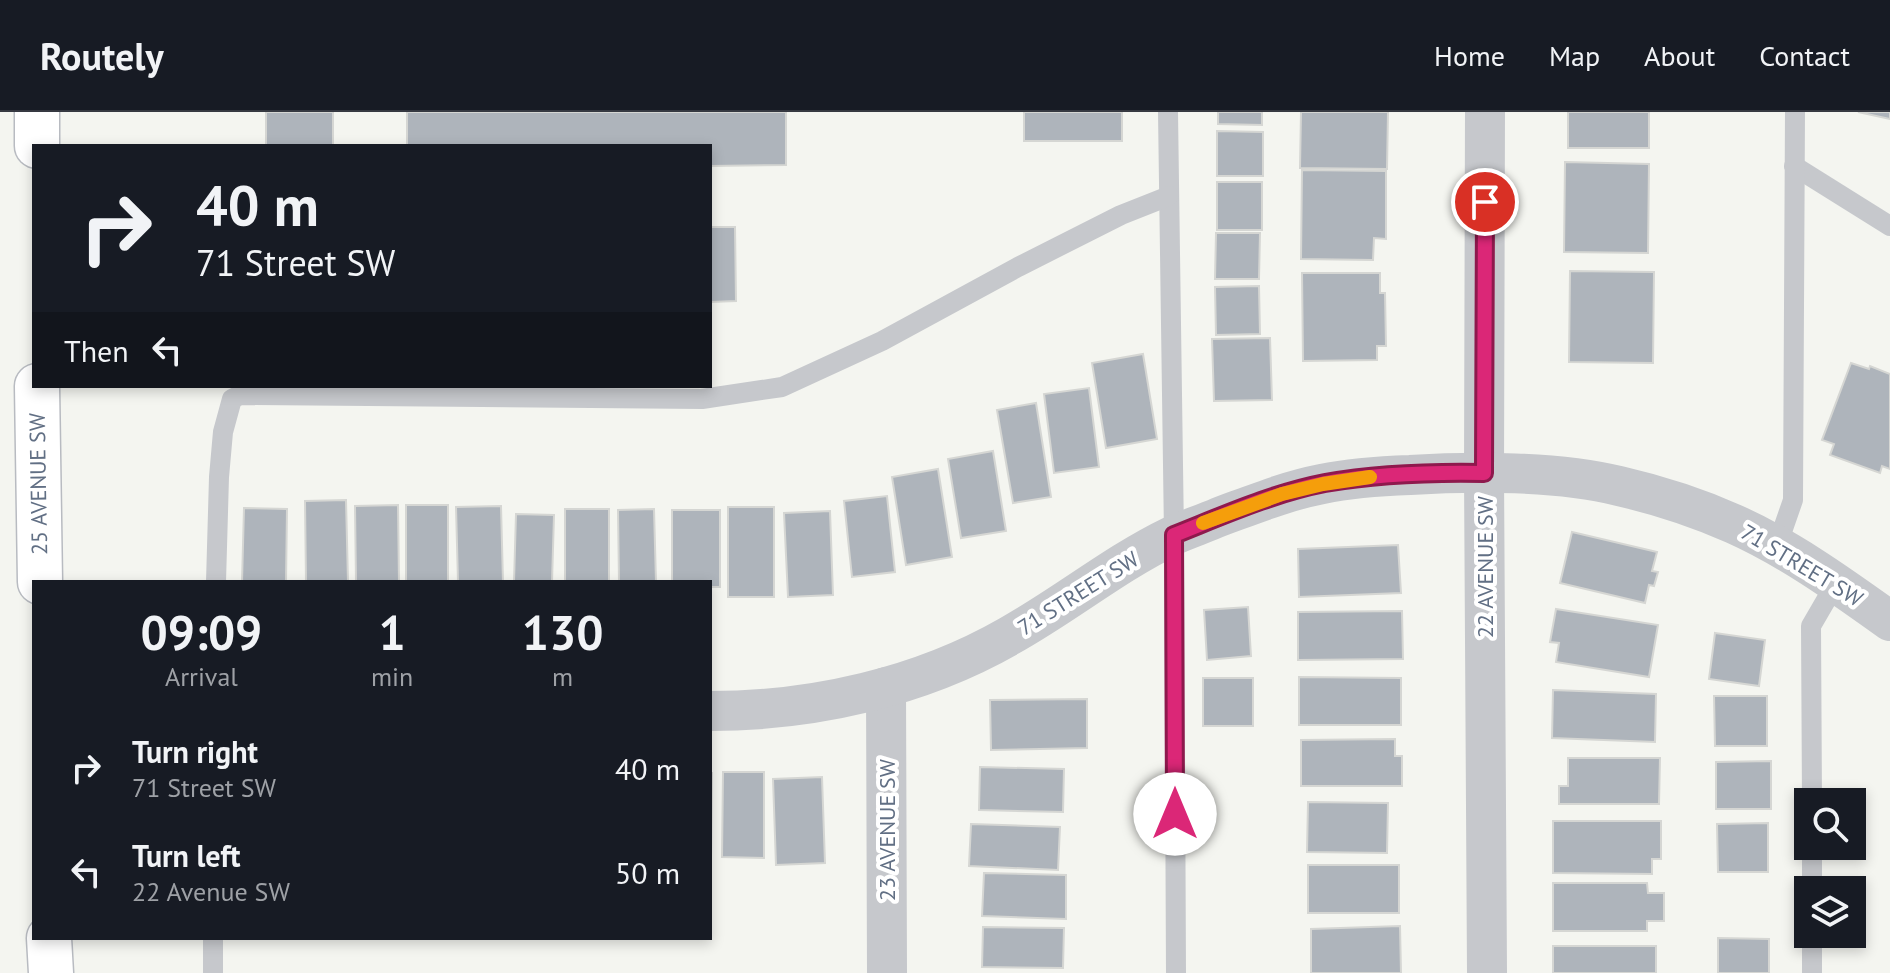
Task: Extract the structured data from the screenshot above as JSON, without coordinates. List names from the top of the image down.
{
  "streets": {
    "main road": ["25 AVENUE SW"],
    "street": ["71 STREET SW", "22 AVENUE SW", "23 AVENUE SW"]
  },
  "crossings": [
    ["71 STREET SW", "22 AVENUE SW"],
    ["71 STREET SW", "23 AVENUE SW"]
  ],
  "page": {
    "header": "Routely",
    "nav": [
      "Home",
      "Map",
      "About",
      "Contact"
    ],
    "turn": ["40 m", "71 Street SW"],
    "then": "Then",
    "eta": [
      "09:09",
      "Arrival",
      "1",
      "min",
      "130",
      "m"
    ],
    "list": [
      {
        "name": "Turn right",
        "note": "71 Street SW",
        "value": "40 m"
      },
      {
        "name": "Turn left",
        "note": "22 Avenue SW",
        "value": "50 m"
      }
    ]
  }
}
